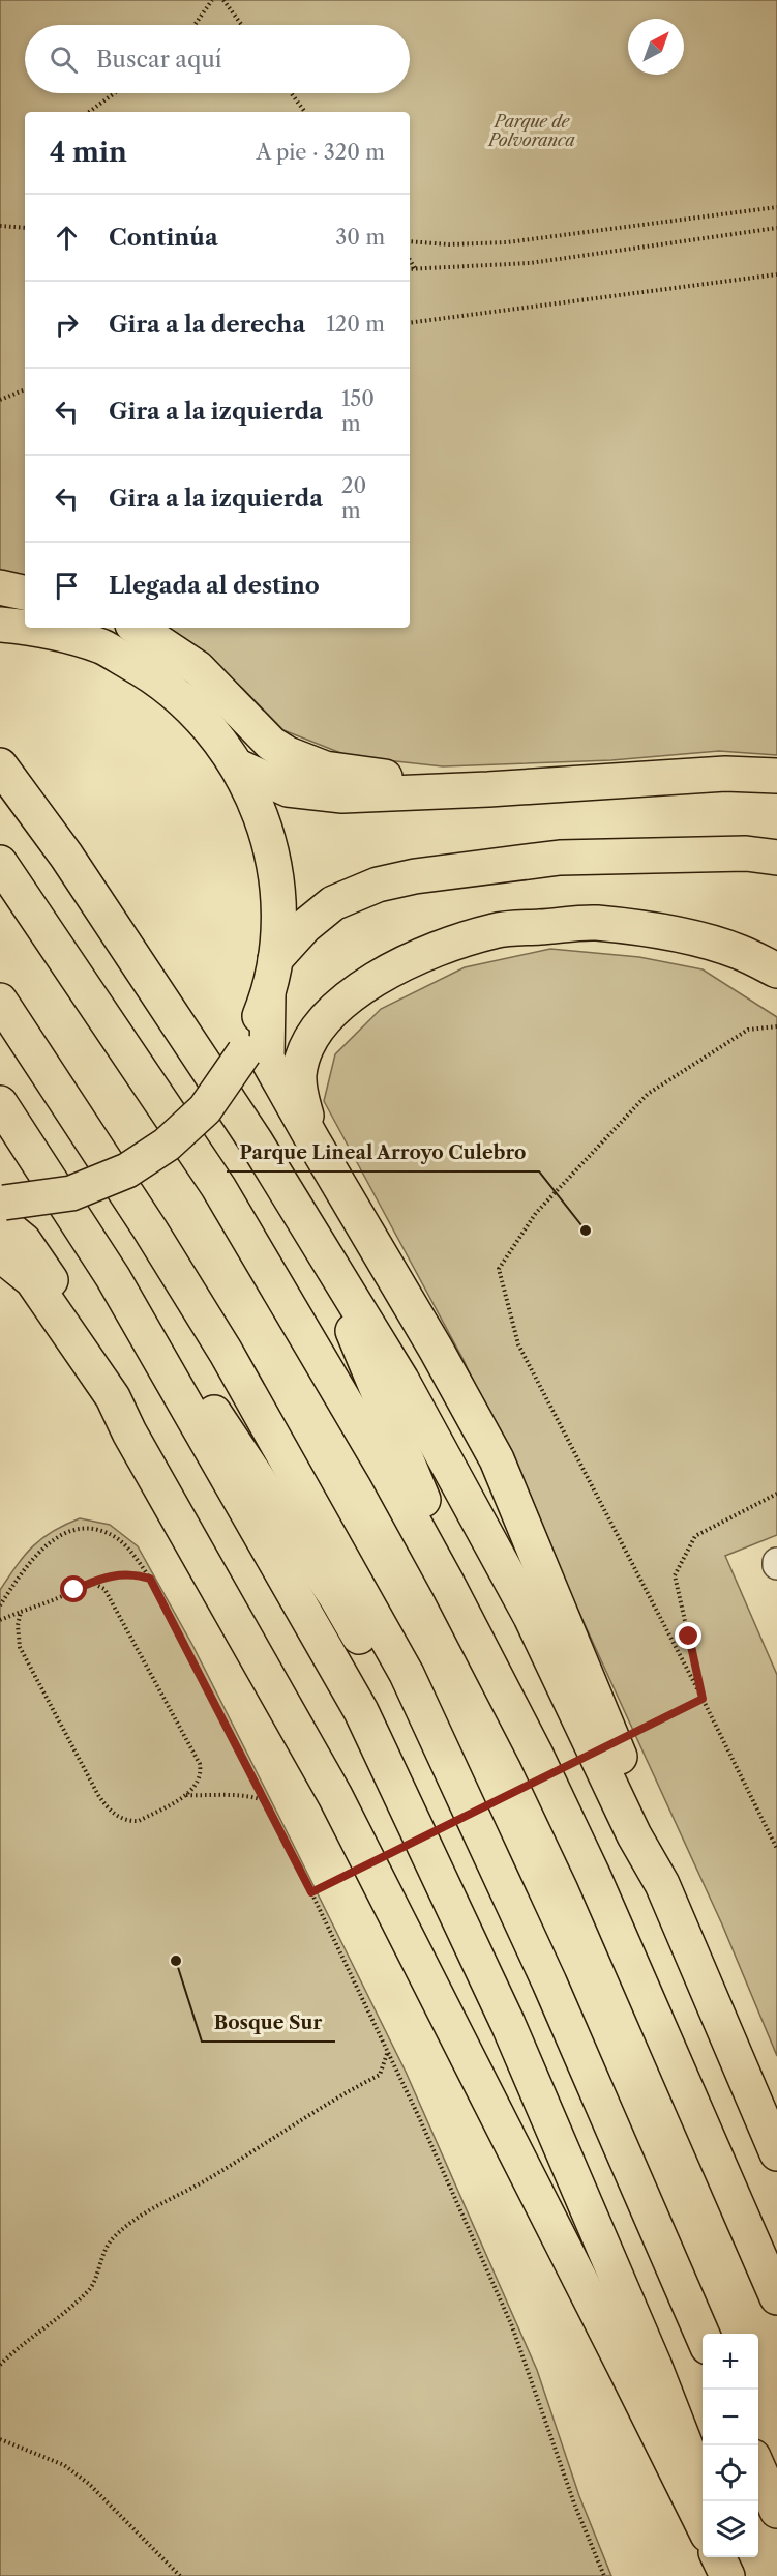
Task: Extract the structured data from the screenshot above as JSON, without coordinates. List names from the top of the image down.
{
  "parks": ["Parque de Polvoranca"],
  "places": ["Parque Lineal Arroyo Culebro", "Bosque Sur"],
  "north": "top right",
  "page": {
    "search": "Buscar aquí",
    "heading": ["4 min", "A pie · 320 m"],
    "list": [
      ["Continúa", "30 m"],
      ["Gira a la derecha", "120 m"],
      ["Gira a la izquierda", "150 m"],
      ["Gira a la izquierda", "20 m"],
      "Llegada al destino"
    ],
    "map_buttons": ["+", "−"]
  }
}
